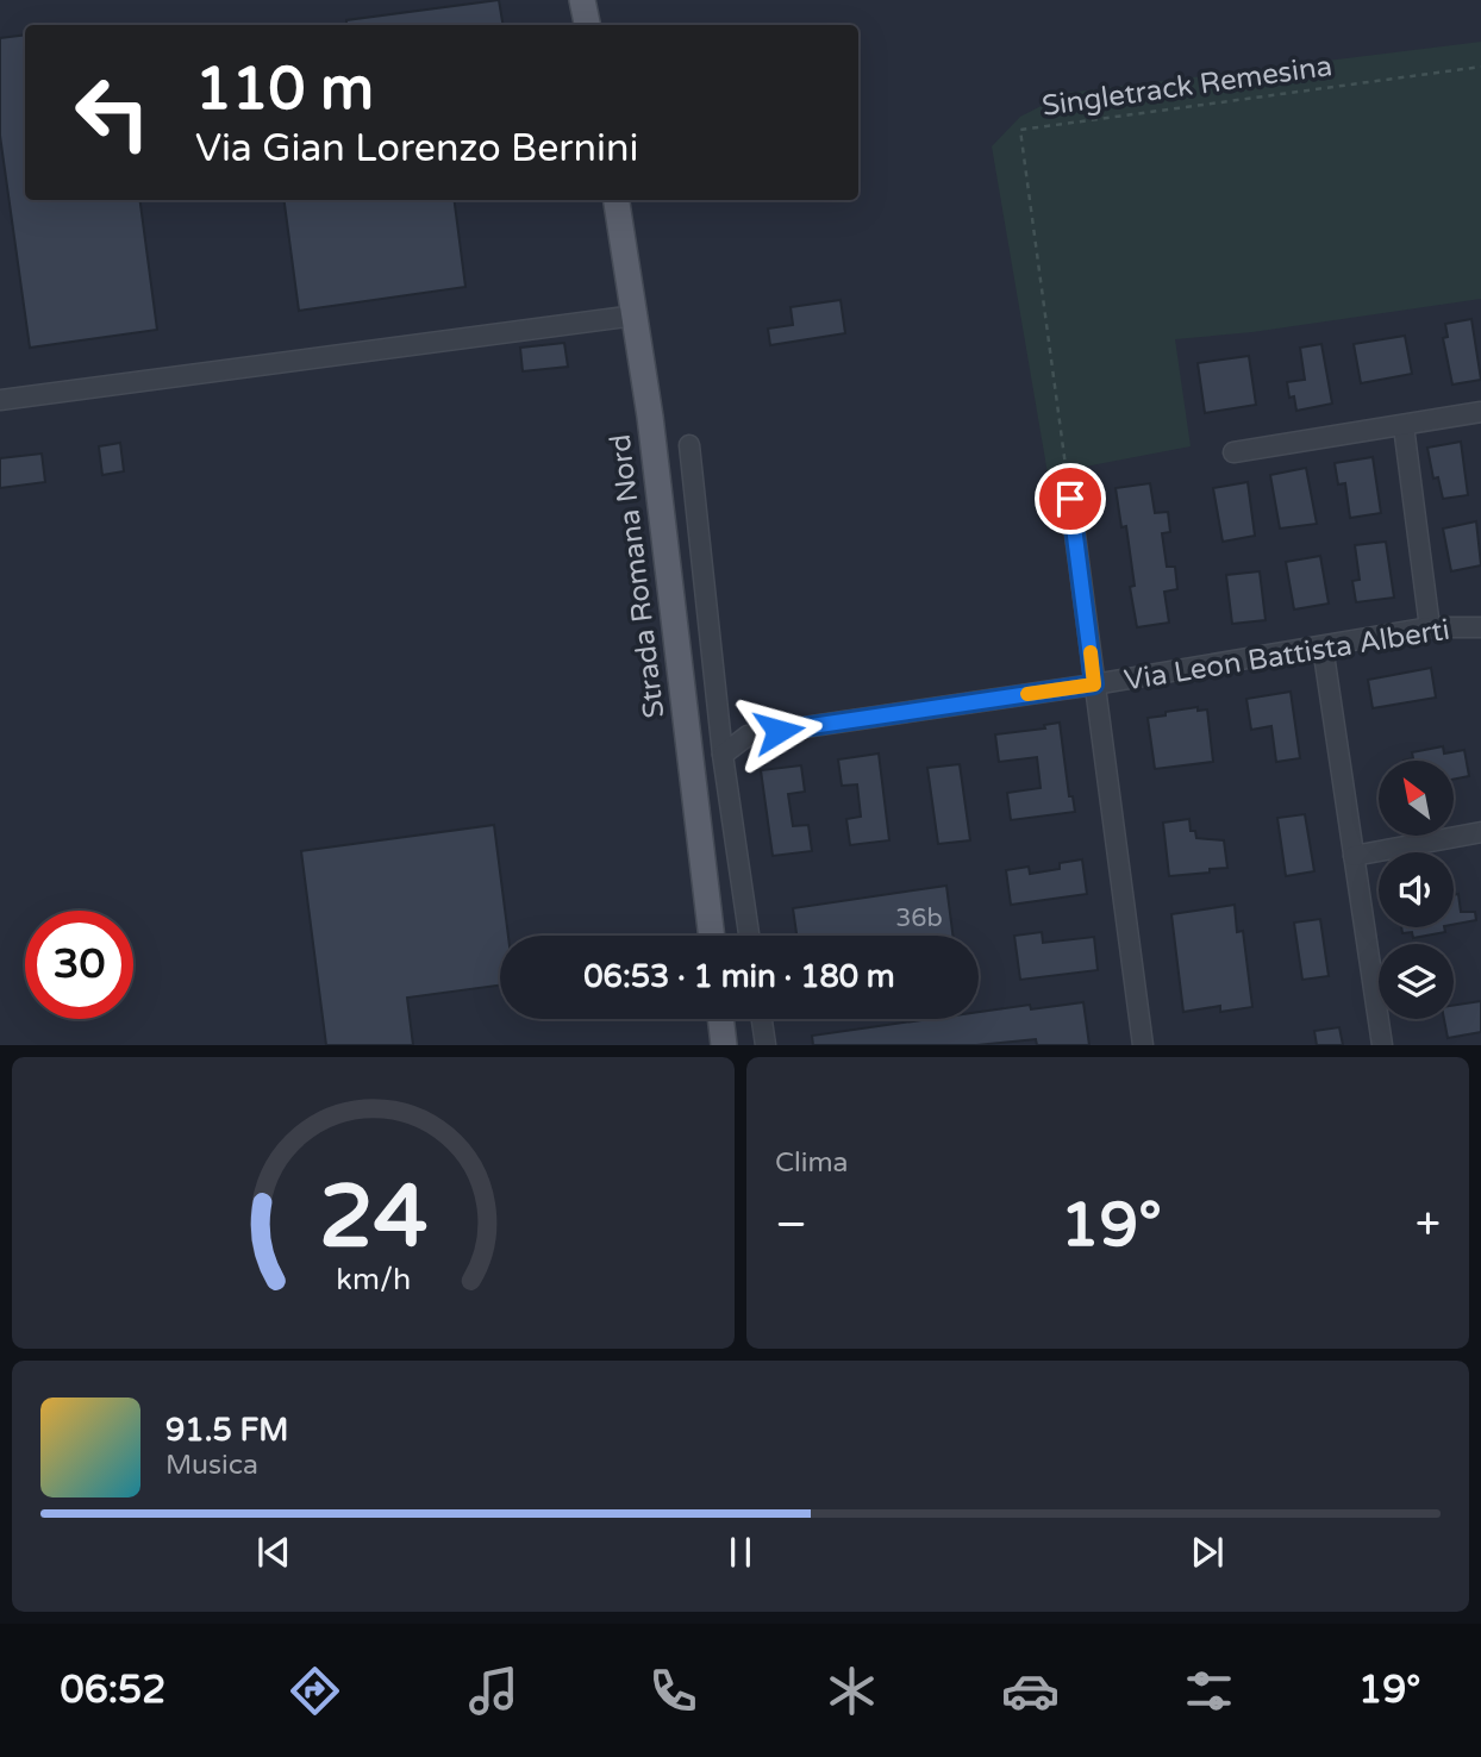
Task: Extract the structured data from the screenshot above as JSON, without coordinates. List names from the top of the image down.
{
  "streets": {
    "main road": ["Strada Romana Nord"],
    "street": ["Via Leon Battista Alberti"],
    "path": ["Singletrack Remesina"]
  },
  "house_numbers": ["36b"],
  "north": "top left",
  "page": {
    "turn": ["110 m", "Via Gian Lorenzo Bernini"],
    "limit": "30",
    "trip": "06:53 · 1 min · 180 m",
    "tile": "Clima",
    "heat": ["−", "19°", "+"],
    "song": ["91.5 FM", "Musica"],
    "tabs": ["06:52", "19°"],
    "gauge": ["24", "km/h"]
  }
}
